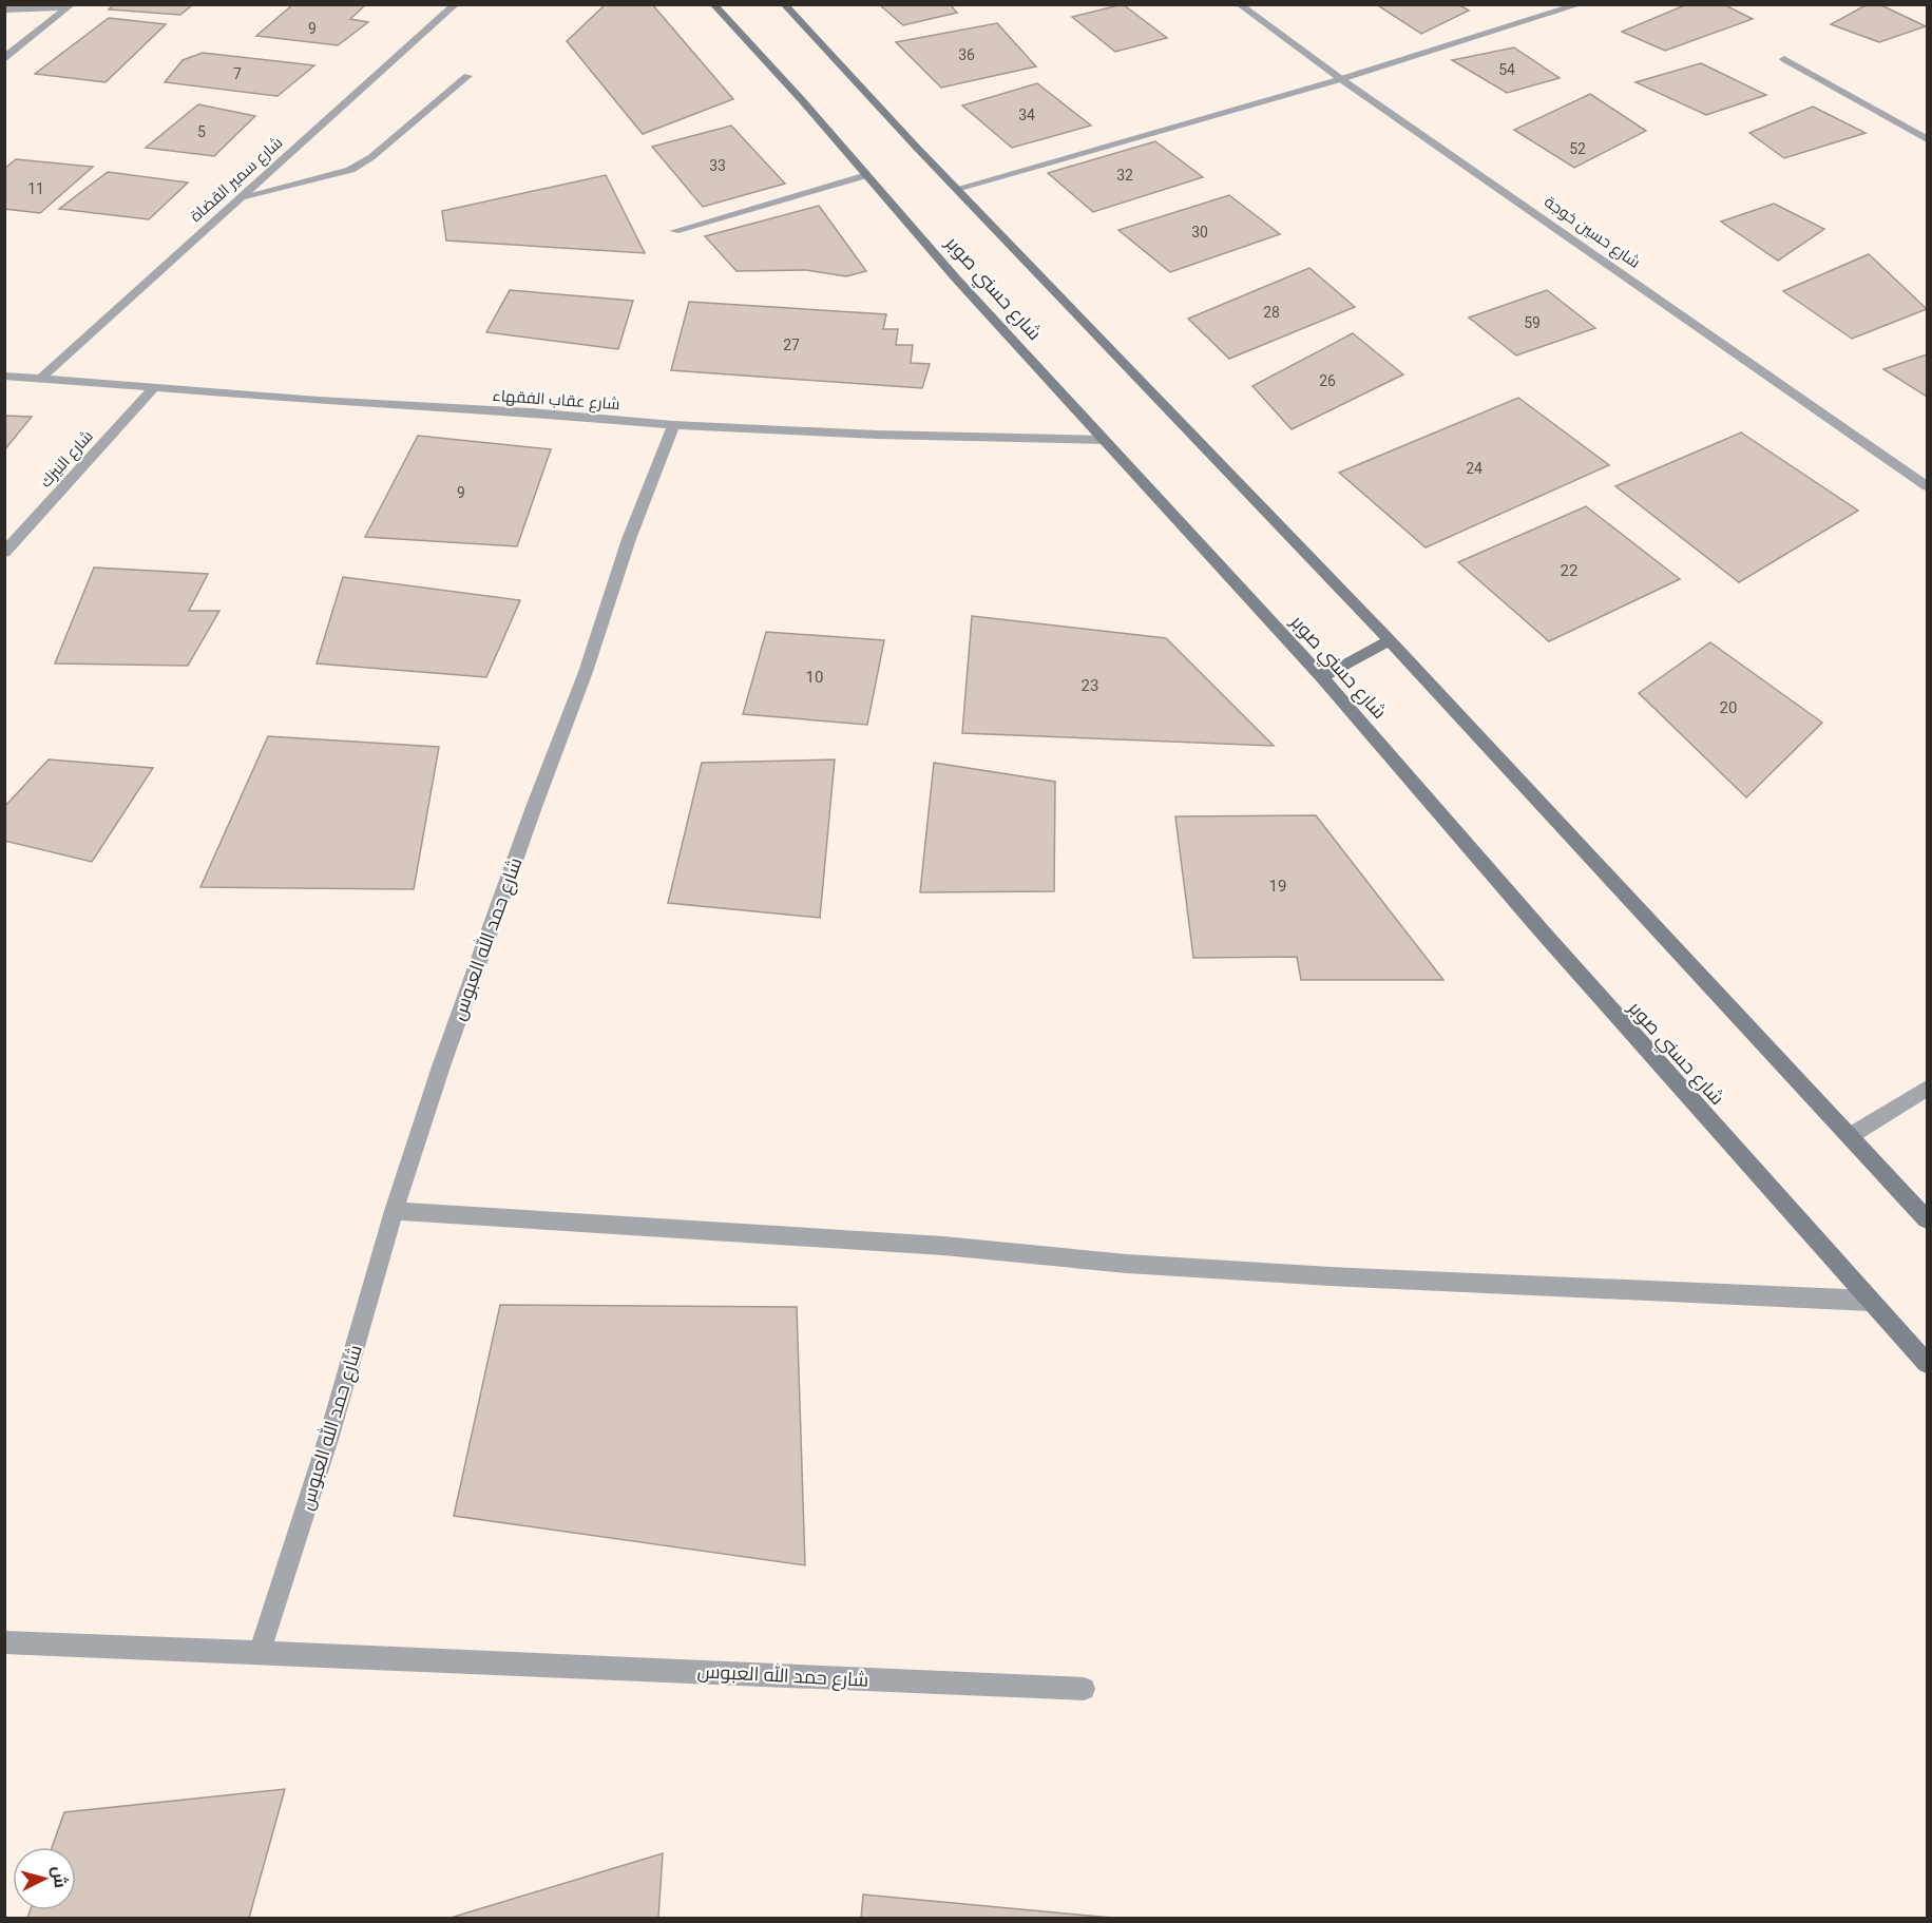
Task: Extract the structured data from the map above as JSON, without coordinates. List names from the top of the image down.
{
  "streets": {
    "main road": ["شارع حسني صوبر"],
    "street": [
      "شارع سمير القضاة",
      "شارع حسين خوجة",
      "شارع عقاب الفقهاء",
      "شارع النيزك",
      "شارع حمد الله العبوس"
    ]
  },
  "crossings": [
    ["شارع سمير القضاة", "شارع عقاب الفقهاء"],
    ["شارع حسني صوبر", "شارع عقاب الفقهاء"],
    ["شارع عقاب الفقهاء", "شارع النيزك"],
    ["شارع عقاب الفقهاء", "شارع حمد الله العبوس"]
  ],
  "house_numbers": [
    "9",
    "36",
    "54",
    "7",
    "34",
    "5",
    "52",
    "33",
    "32",
    "11",
    "30",
    "28",
    "59",
    "27",
    "26",
    "24",
    "9",
    "22",
    "10",
    "23",
    "20",
    "19"
  ],
  "north": "right"
}
